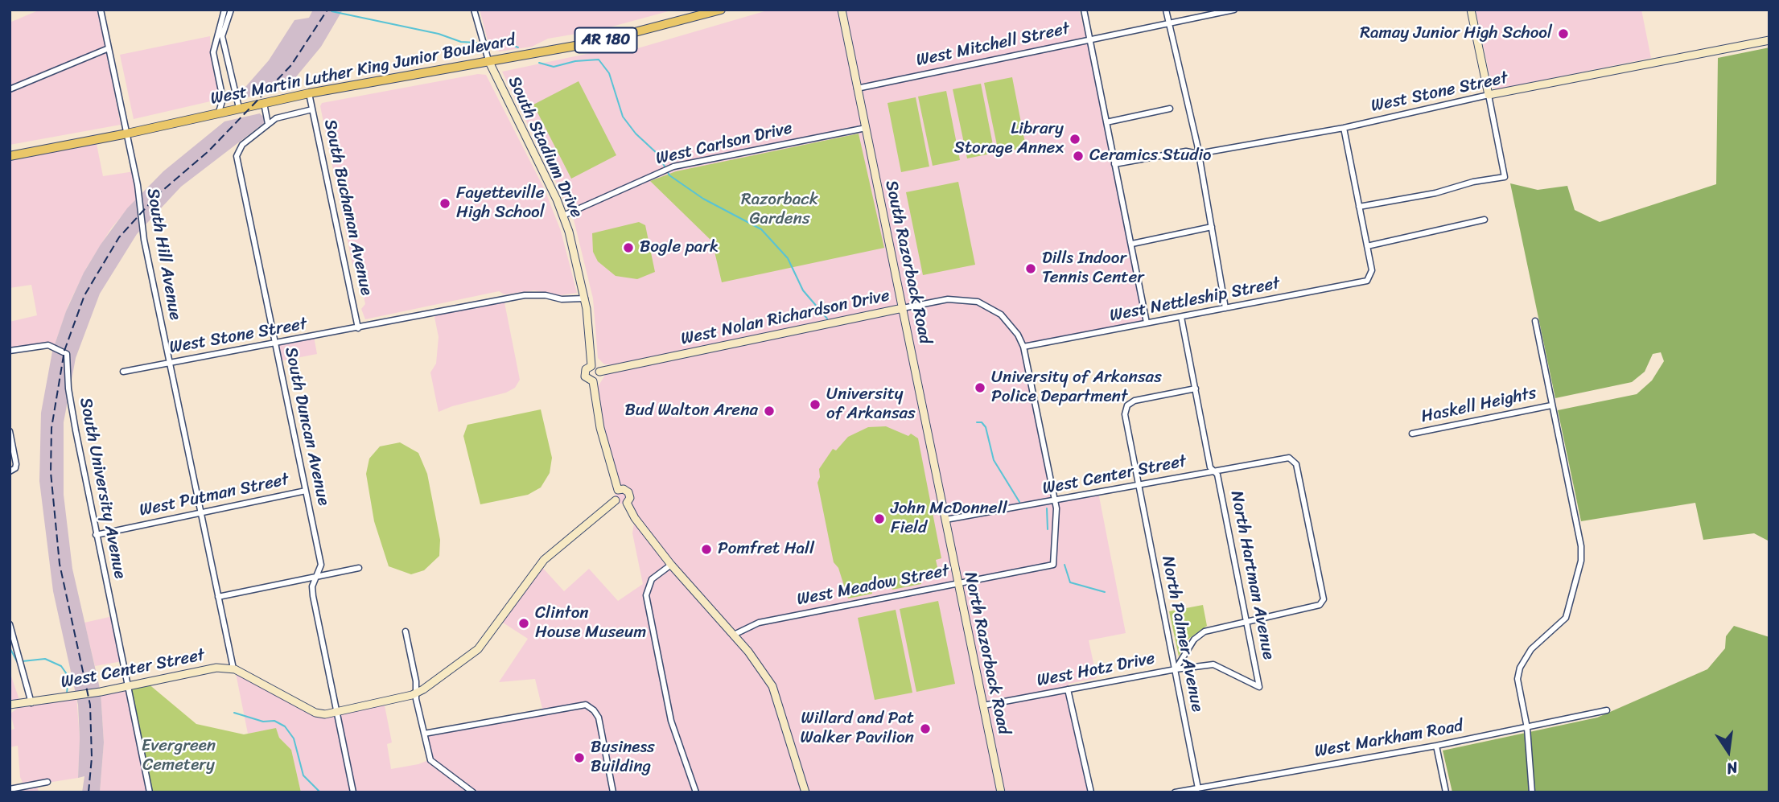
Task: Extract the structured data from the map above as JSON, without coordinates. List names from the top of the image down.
{
  "streets": {
    "main road": ["AR 180", "West Martin Luther King Junior Boulevard"],
    "street": [
      "West Mitchell Street",
      "West Stone Street",
      "West Carlson Drive",
      "South Stadium Drive",
      "South Buchanan Avenue",
      "South Hill Avenue",
      "South Razorback Road",
      "West Nettleship Street",
      "West Nolan Richardson Drive",
      "Haskell Heights",
      "South Duncan Avenue",
      "West Center Street",
      "South University Avenue",
      "West Putman Street",
      "North Hartman Avenue",
      "West Meadow Street",
      "North Palmer Avenue",
      "North Razorback Road",
      "West Hotz Drive",
      "West Markham Road"
    ]
  },
  "crossings": [
    ["West Mitchell Street", "South Razorback Road"],
    ["West Martin Luther King Junior Boulevard", "South Stadium Drive"],
    ["West Martin Luther King Junior Boulevard", "South Buchanan Avenue"],
    ["West Martin Luther King Junior Boulevard", "South Hill Avenue"],
    ["West Stone Street", "South Stadium Drive"],
    ["West Stone Street", "South Buchanan Avenue"],
    ["West Stone Street", "South Hill Avenue"],
    ["West Stone Street", "South Duncan Avenue"],
    ["West Carlson Drive", "South Stadium Drive"],
    ["West Carlson Drive", "South Razorback Road"],
    ["South Stadium Drive", "West Nolan Richardson Drive"],
    ["South Buchanan Avenue", "South Duncan Avenue"],
    ["South Hill Avenue", "West Center Street"],
    ["South Hill Avenue", "West Putman Street"],
    ["South Razorback Road", "West Nolan Richardson Drive"],
    ["South Razorback Road", "West Center Street"],
    ["South Razorback Road", "North Razorback Road"],
    ["West Nettleship Street", "West Nolan Richardson Drive"],
    ["West Nettleship Street", "North Hartman Avenue"],
    ["South Duncan Avenue", "West Putman Street"],
    ["West Center Street", "South University Avenue"],
    ["West Center Street", "North Hartman Avenue"],
    ["West Center Street", "West Meadow Street"],
    ["West Center Street", "North Palmer Avenue"],
    ["West Center Street", "North Razorback Road"],
    ["West Center Street", "West Hotz Drive"],
    ["South University Avenue", "West Putman Street"],
    ["North Hartman Avenue", "North Palmer Avenue"],
    ["North Hartman Avenue", "West Hotz Drive"],
    ["West Meadow Street", "North Razorback Road"],
    ["North Palmer Avenue", "West Hotz Drive"],
    ["North Palmer Avenue", "West Markham Road"],
    ["North Razorback Road", "West Hotz Drive"]
  ],
  "parks": ["Razorback Gardens", "Evergreen Cemetery"],
  "places": [
    "Ramay Junior High School",
    "Library Storage Annex",
    "Ceramics Studio",
    "Fayetteville High School",
    "Bogle park",
    "Dills Indoor Tennis Center",
    "University of Arkansas Police Department",
    "University of Arkansas",
    "Bud Walton Arena",
    "John McDonnell Field",
    "Pomfret Hall",
    "Clinton House Museum",
    "Willard and Pat Walker Pavilion",
    "Business Building"
  ],
  "north": "bottom"
}
